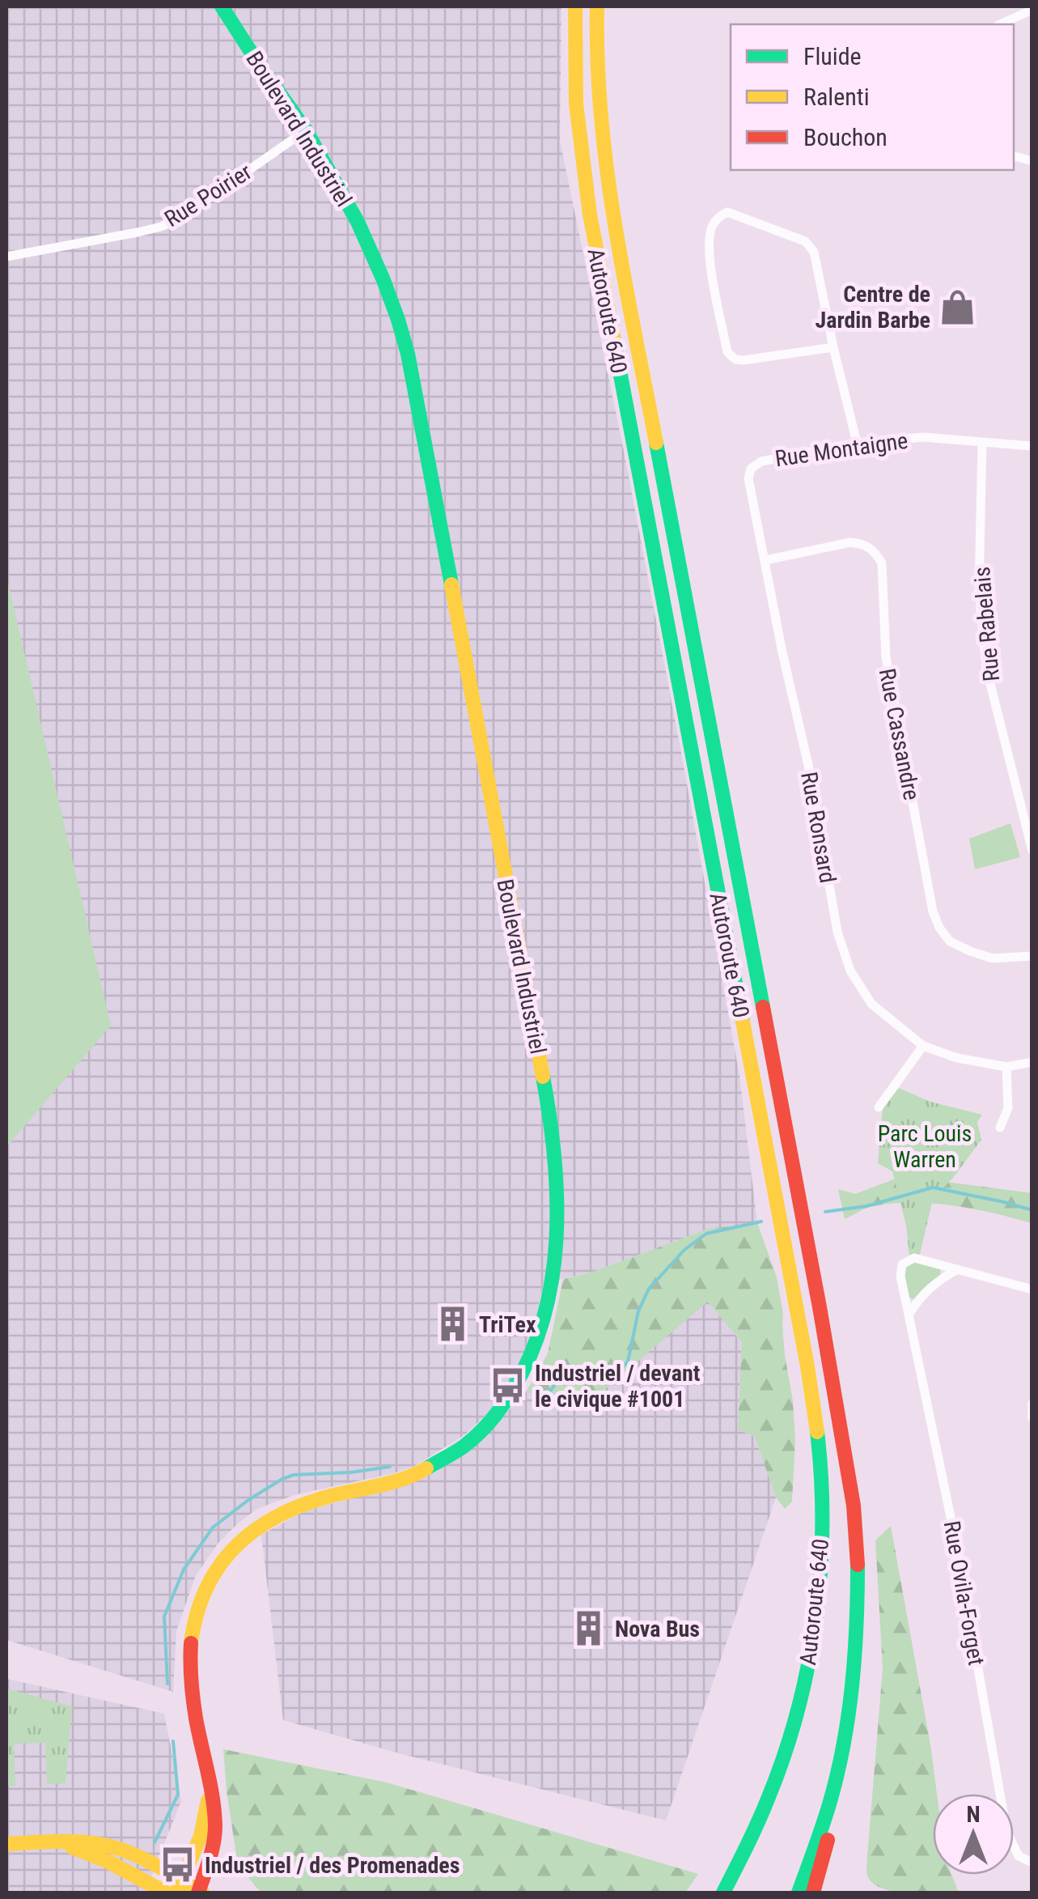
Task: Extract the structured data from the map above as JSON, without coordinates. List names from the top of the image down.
{
  "streets": {
    "main road": ["Boulevard Industriel", "Autoroute 640"],
    "street": [
      "Rue Poirier",
      "Rue Montaigne",
      "Rue Rabelais",
      "Rue Cassandre",
      "Rue Ronsard",
      "Rue Ovila-Forget"
    ]
  },
  "crossings": [
    ["Boulevard Industriel", "Rue Poirier"],
    ["Rue Montaigne", "Rue Rabelais"],
    ["Rue Montaigne", "Rue Ronsard"],
    ["Rue Cassandre", "Rue Ronsard"]
  ],
  "parks": ["Parc Louis Warren"],
  "places": {
    "shop": ["Centre de Jardin Barbe"],
    "building": ["TriTex", "Nova Bus"],
    "bus stop": ["Industriel / devant le civique #1001", "Industriel / des Promenades"]
  },
  "legend": ["Fluide", "Ralenti", "Bouchon"],
  "north": "top"
}
